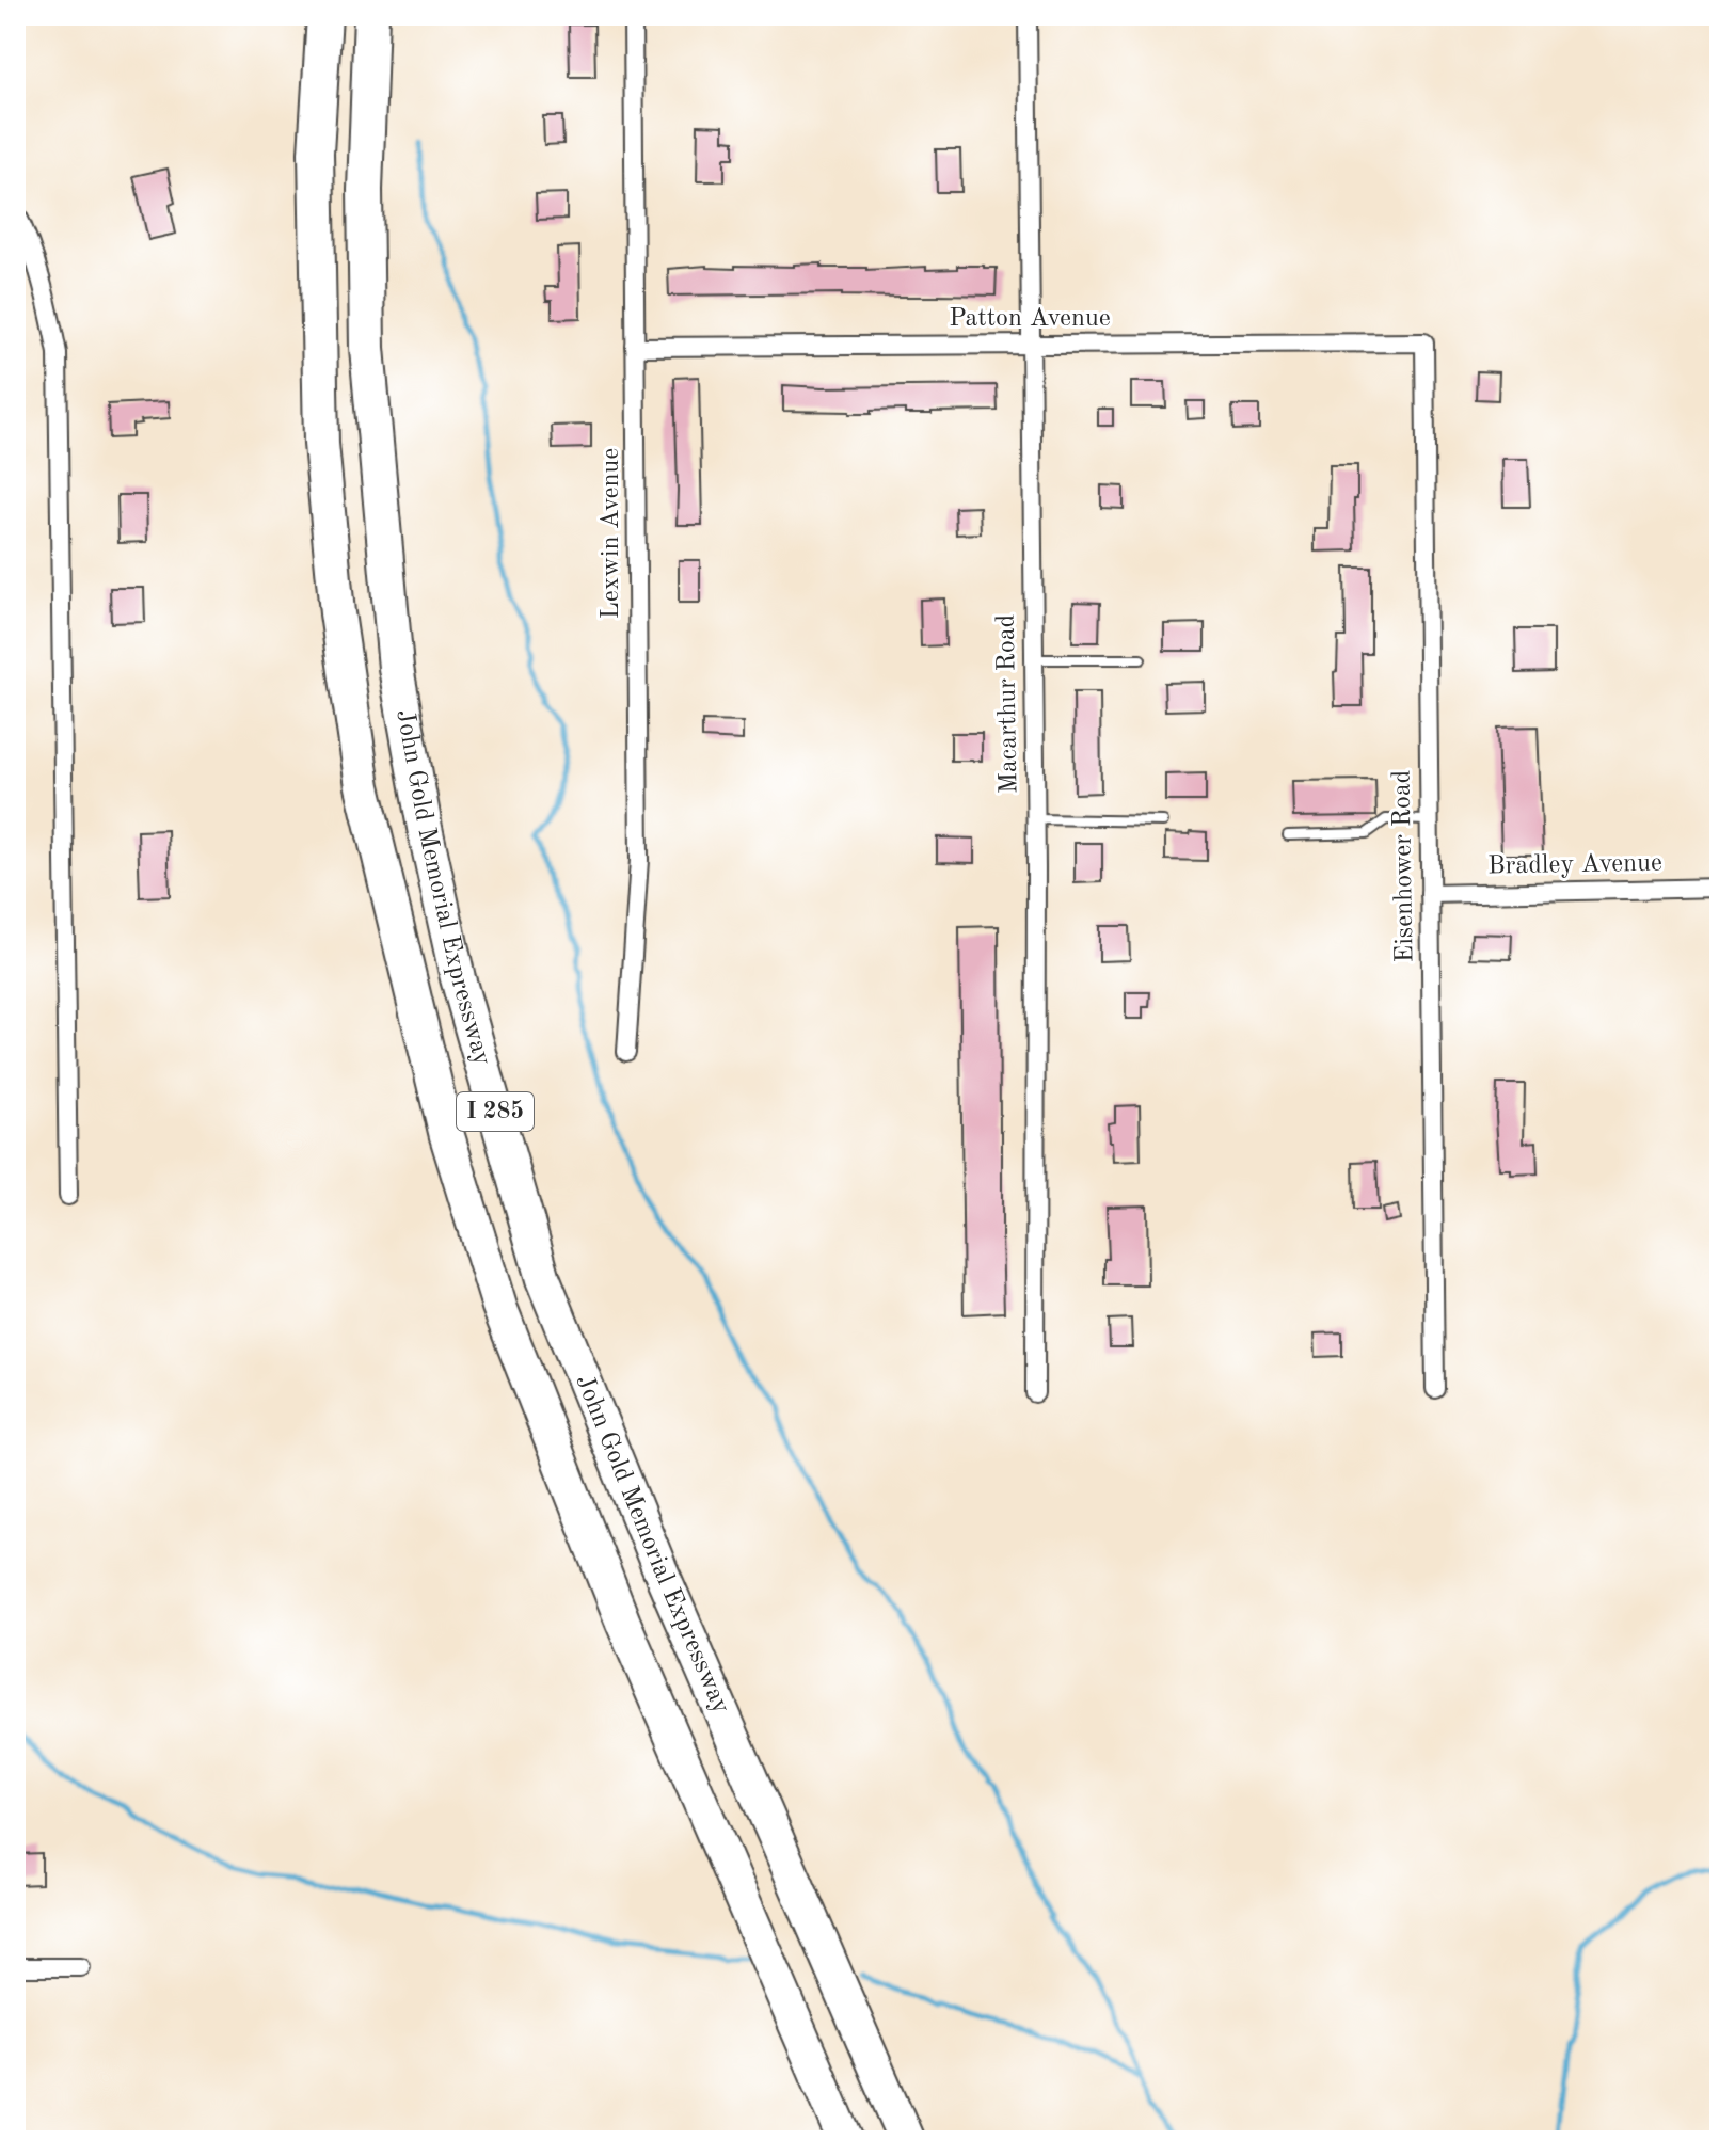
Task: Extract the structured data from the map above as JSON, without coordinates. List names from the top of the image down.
{
  "streets": {
    "highway": ["John Gold Memorial Expressway", "I 285"],
    "street": [
      "Patton Avenue",
      "Lexwin Avenue",
      "Macarthur Road",
      "Bradley Avenue",
      "Eisenhower Road"
    ]
  },
  "crossings": [
    ["Patton Avenue", "Lexwin Avenue"],
    ["Patton Avenue", "Macarthur Road"],
    ["Patton Avenue", "Eisenhower Road"],
    ["Bradley Avenue", "Eisenhower Road"]
  ]
}
